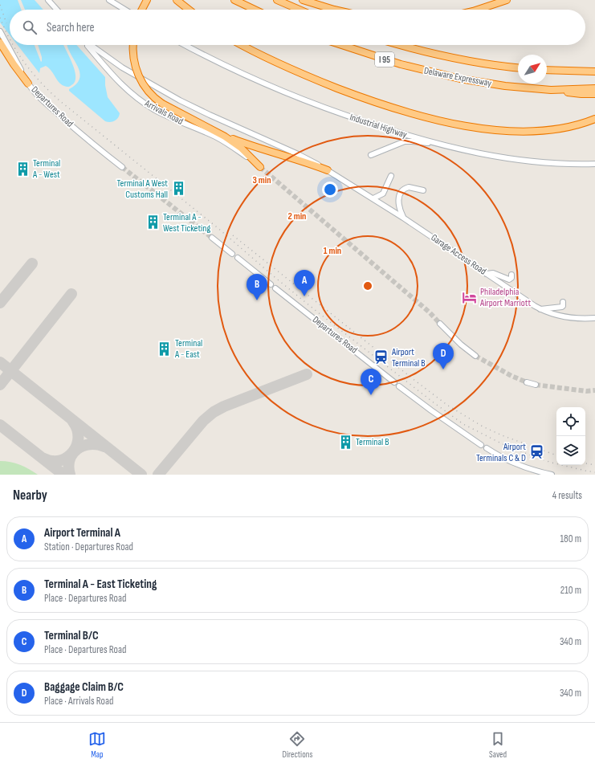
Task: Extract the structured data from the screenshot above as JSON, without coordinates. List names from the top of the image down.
{
  "streets": {
    "highway": ["I 95", "Delaware Expressway"],
    "street": [
      "Departures Road",
      "Arrivals Road",
      "Industrial Highway",
      "Garage Access Road"
    ]
  },
  "places": {
    "building": [
      "Terminal A - West",
      "Terminal A West Customs Hall",
      "Terminal A - West Ticketing",
      "Terminal A - East",
      "Terminal B"
    ],
    "hotel": ["Philadelphia Airport Marriott"],
    "station": ["Airport Terminal B", "Airport Terminals C & D"]
  },
  "north": "top right",
  "page": {
    "search": "Search here",
    "pins": [
      "A",
      "B",
      "D",
      "C"
    ],
    "heading": ["Nearby", "4 results"],
    "list": [
      {
        "mark": "A",
        "name": "Airport Terminal A",
        "note": "Station · Departures Road",
        "value": "180 m"
      },
      {
        "mark": "B",
        "name": "Terminal A - East Ticketing",
        "note": "Place · Departures Road",
        "value": "210 m"
      },
      {
        "mark": "C",
        "name": "Terminal B/C",
        "note": "Place · Departures Road",
        "value": "340 m"
      },
      {
        "mark": "D",
        "name": "Baggage Claim B/C",
        "note": "Place · Arrivals Road",
        "value": "340 m"
      }
    ],
    "nav": ["Map", "Directions", "Saved"]
  },
  "rings": ["3 min", "2 min", "1 min"]
}
